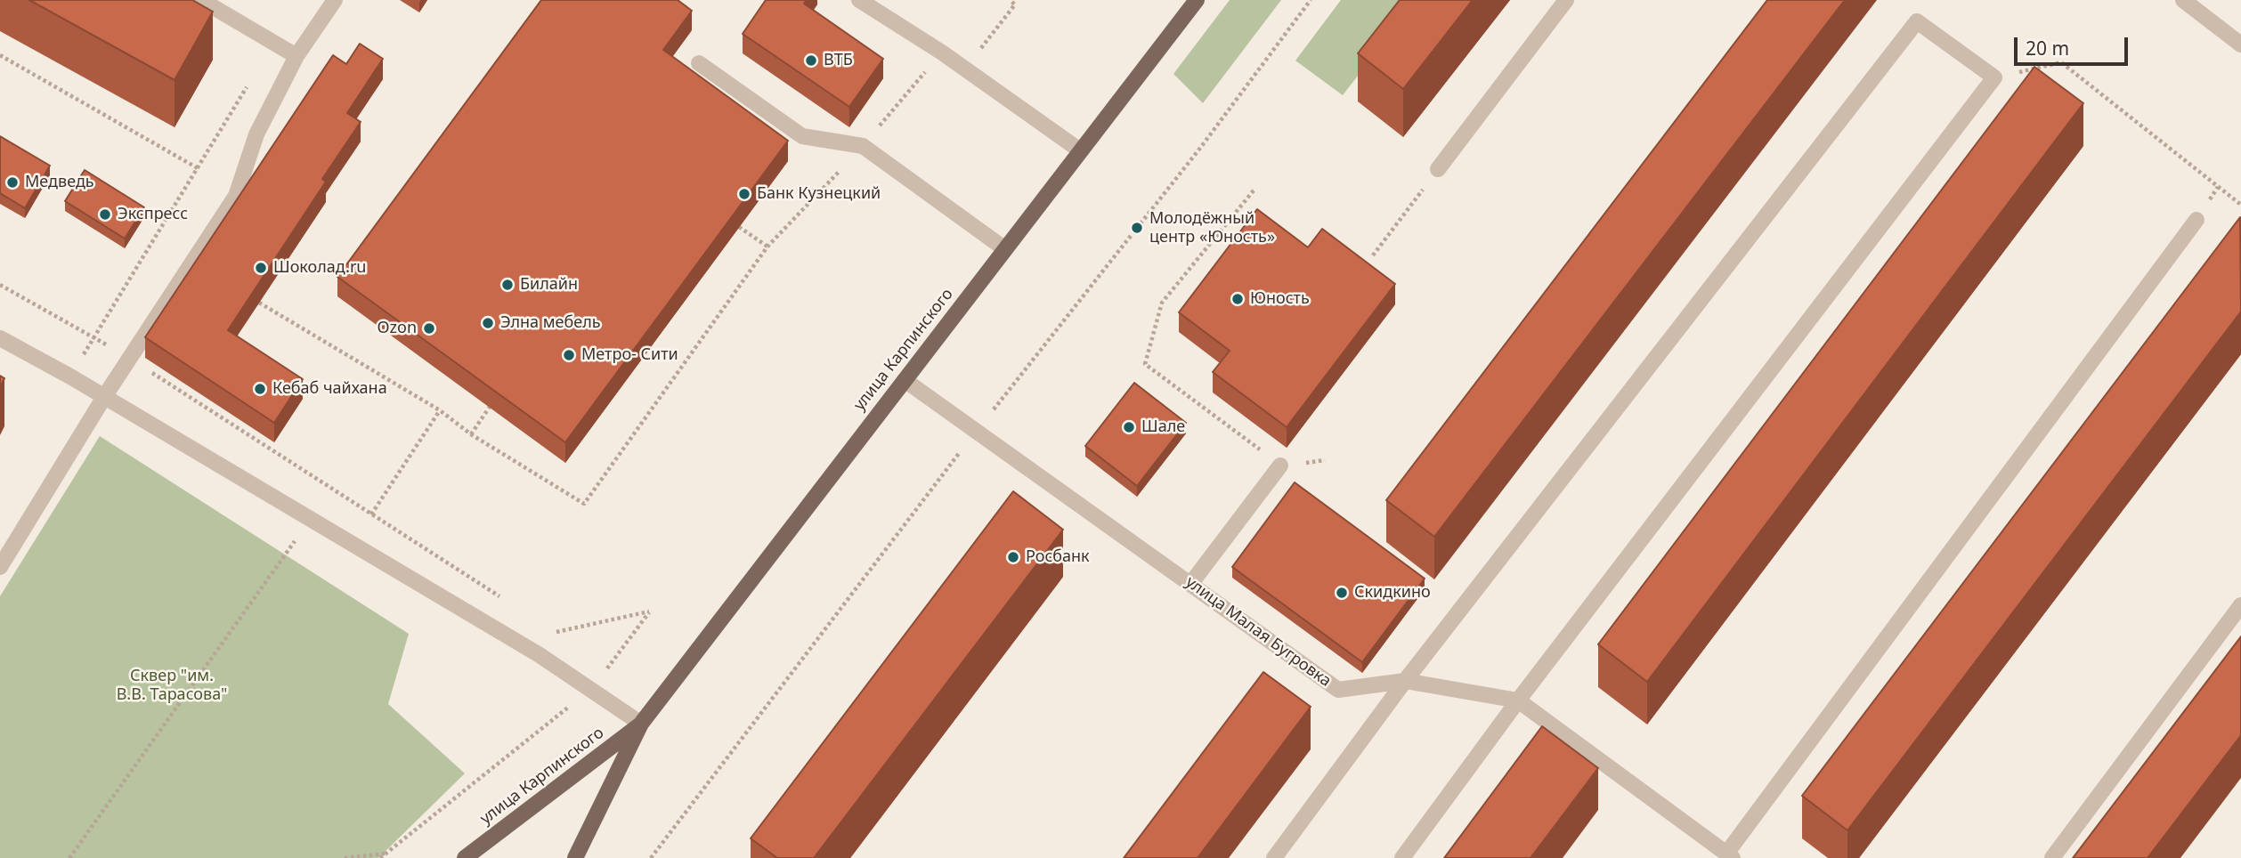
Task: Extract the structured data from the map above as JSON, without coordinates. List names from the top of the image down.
{
  "streets": {
    "main road": ["улица Карпинского"],
    "street": ["улица Малая Бугровка"]
  },
  "crossings": [
    ["улица Карпинского", "улица Малая Бугровка"]
  ],
  "parks": ["Сквер \"им. В.В. Тарасова\""],
  "places": [
    "ВТБ",
    "Медведь",
    "Банк Кузнецкий",
    "Экспресс",
    "Молодёжный центр «Юность»",
    "Шоколад.ru",
    "Билайн",
    "Юность",
    "Элна мебель",
    "Ozon",
    "Метро- Сити",
    "Кебаб чайхана",
    "Шале",
    "Росбанк",
    "Скидкино"
  ],
  "scale_bar": "20 m"
}
